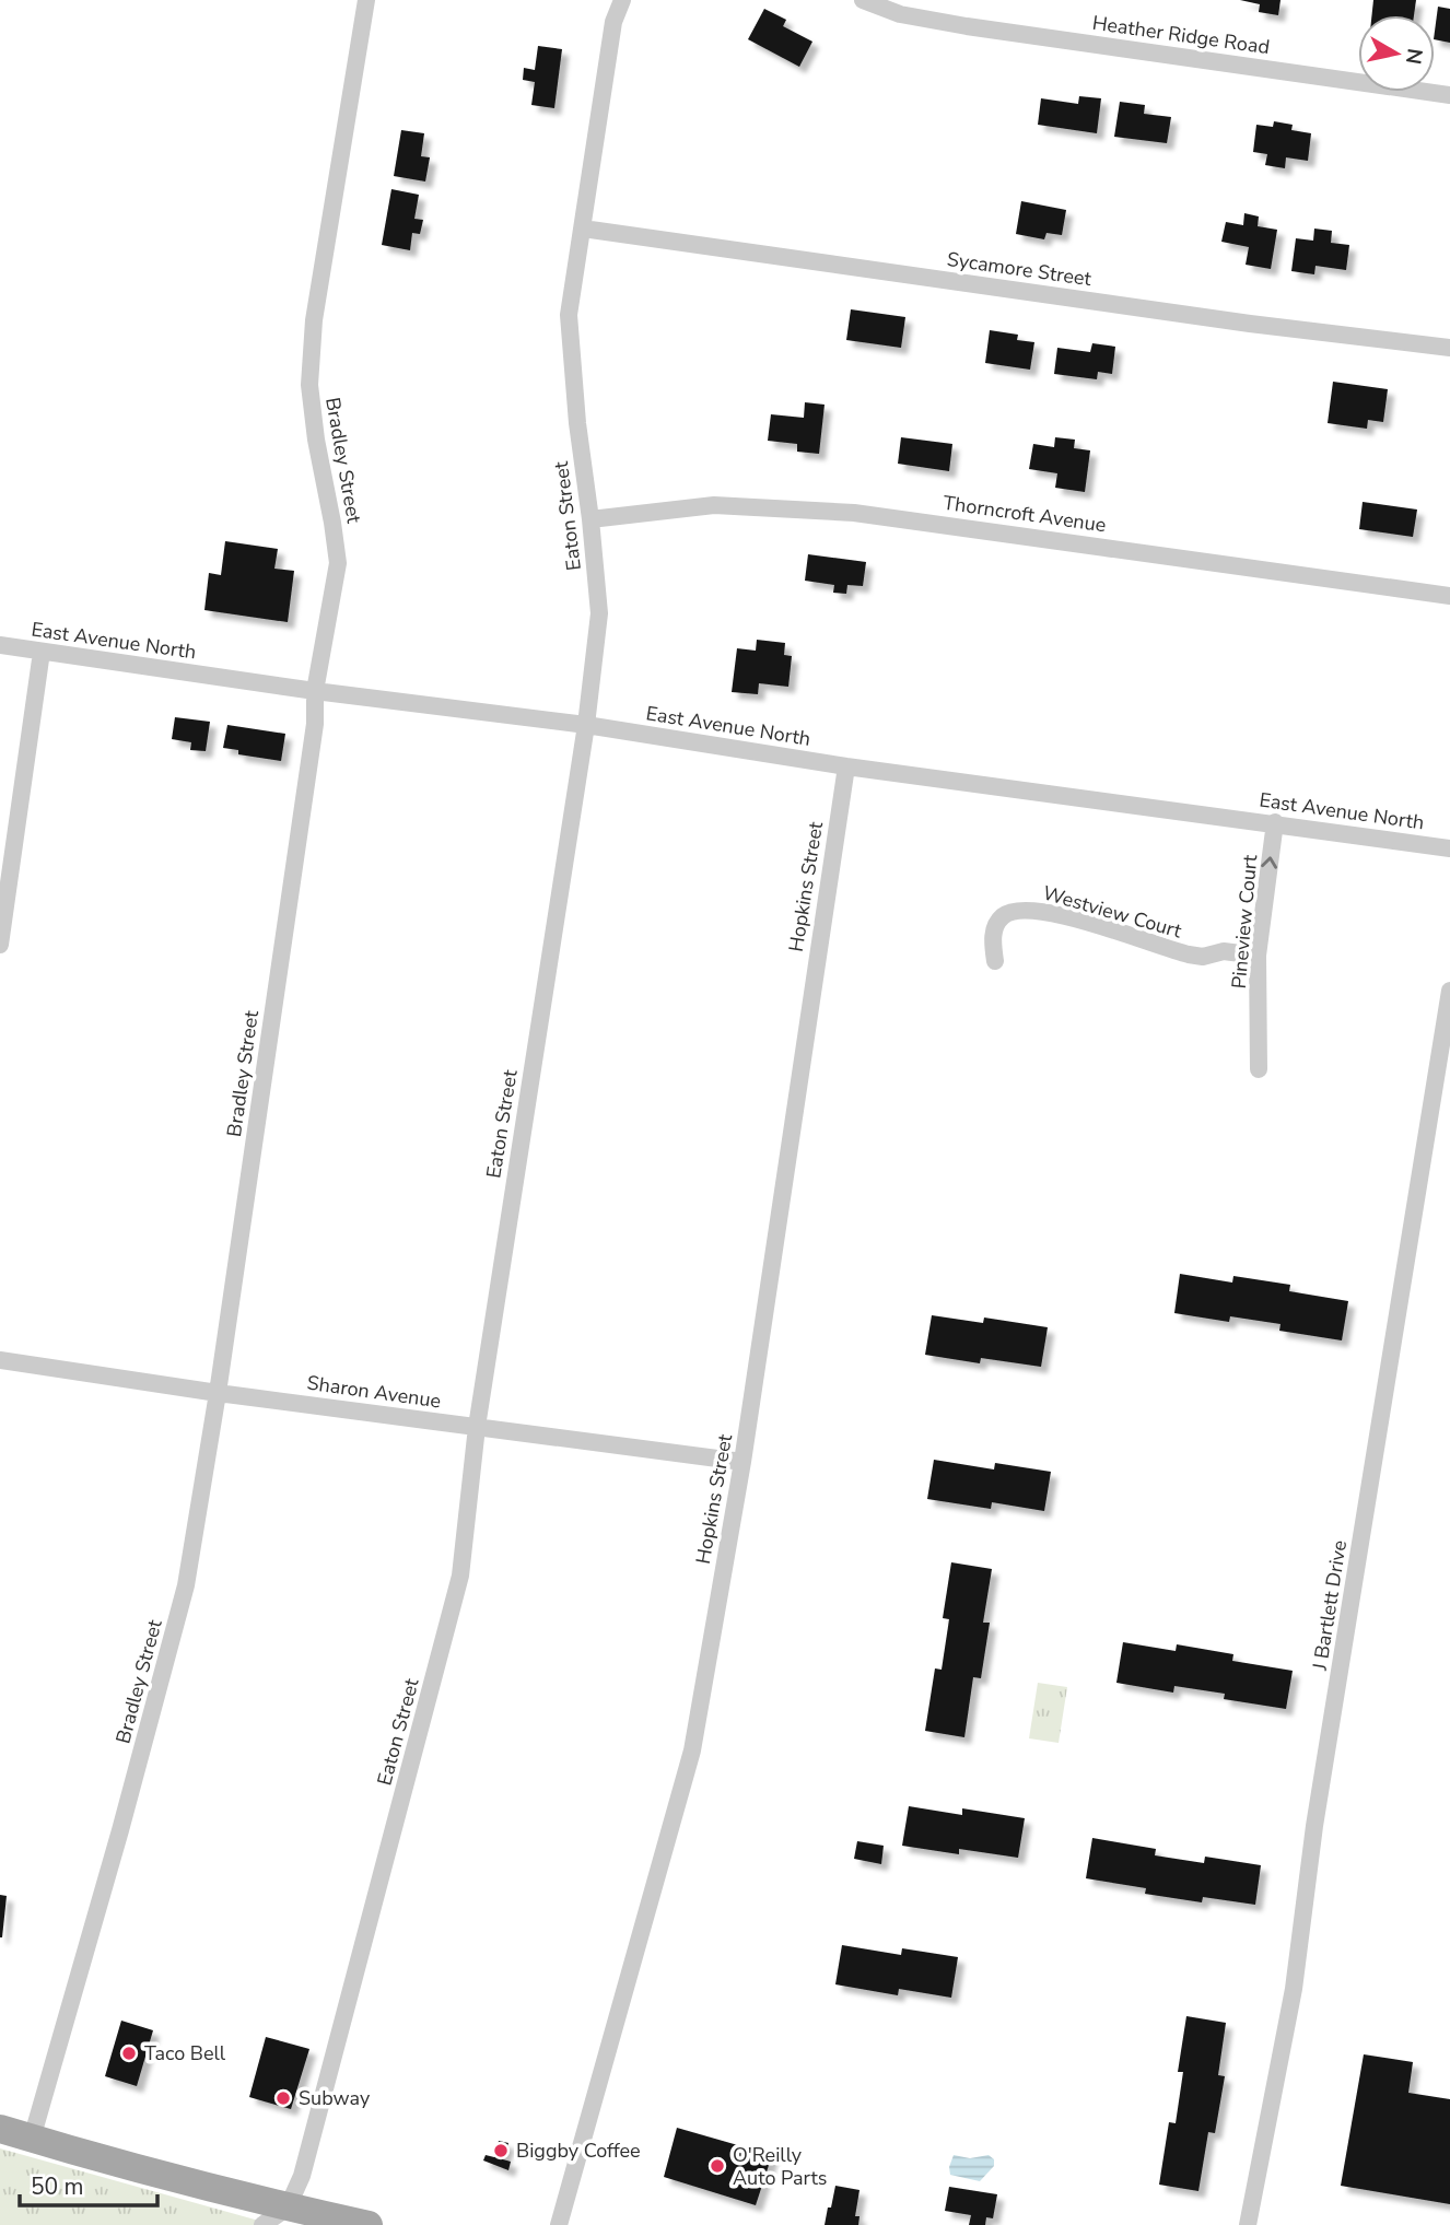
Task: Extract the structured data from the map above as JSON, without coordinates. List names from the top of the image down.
{
  "streets": {
    "street": [
      "Heather Ridge Road",
      "Sycamore Street",
      "Bradley Street",
      "Thorncroft Avenue",
      "Eaton Street",
      "East Avenue North",
      "Hopkins Street",
      "Westview Court",
      "Pineview Court",
      "Sharon Avenue",
      "J Bartlett Drive"
    ]
  },
  "crossings": [
    ["Sycamore Street", "Eaton Street"],
    ["Bradley Street", "East Avenue North"],
    ["Bradley Street", "Sharon Avenue"],
    ["Thorncroft Avenue", "Eaton Street"],
    ["Eaton Street", "East Avenue North"],
    ["Eaton Street", "Sharon Avenue"],
    ["East Avenue North", "Hopkins Street"],
    ["East Avenue North", "Pineview Court"],
    ["Hopkins Street", "Sharon Avenue"],
    ["Westview Court", "Pineview Court"]
  ],
  "one_way": ["Pineview Court"],
  "places": [
    "Taco Bell",
    "Subway",
    "Biggby Coffee",
    "O'Reilly Auto Parts"
  ],
  "scale_bar": "50 m",
  "north": "right"
}
